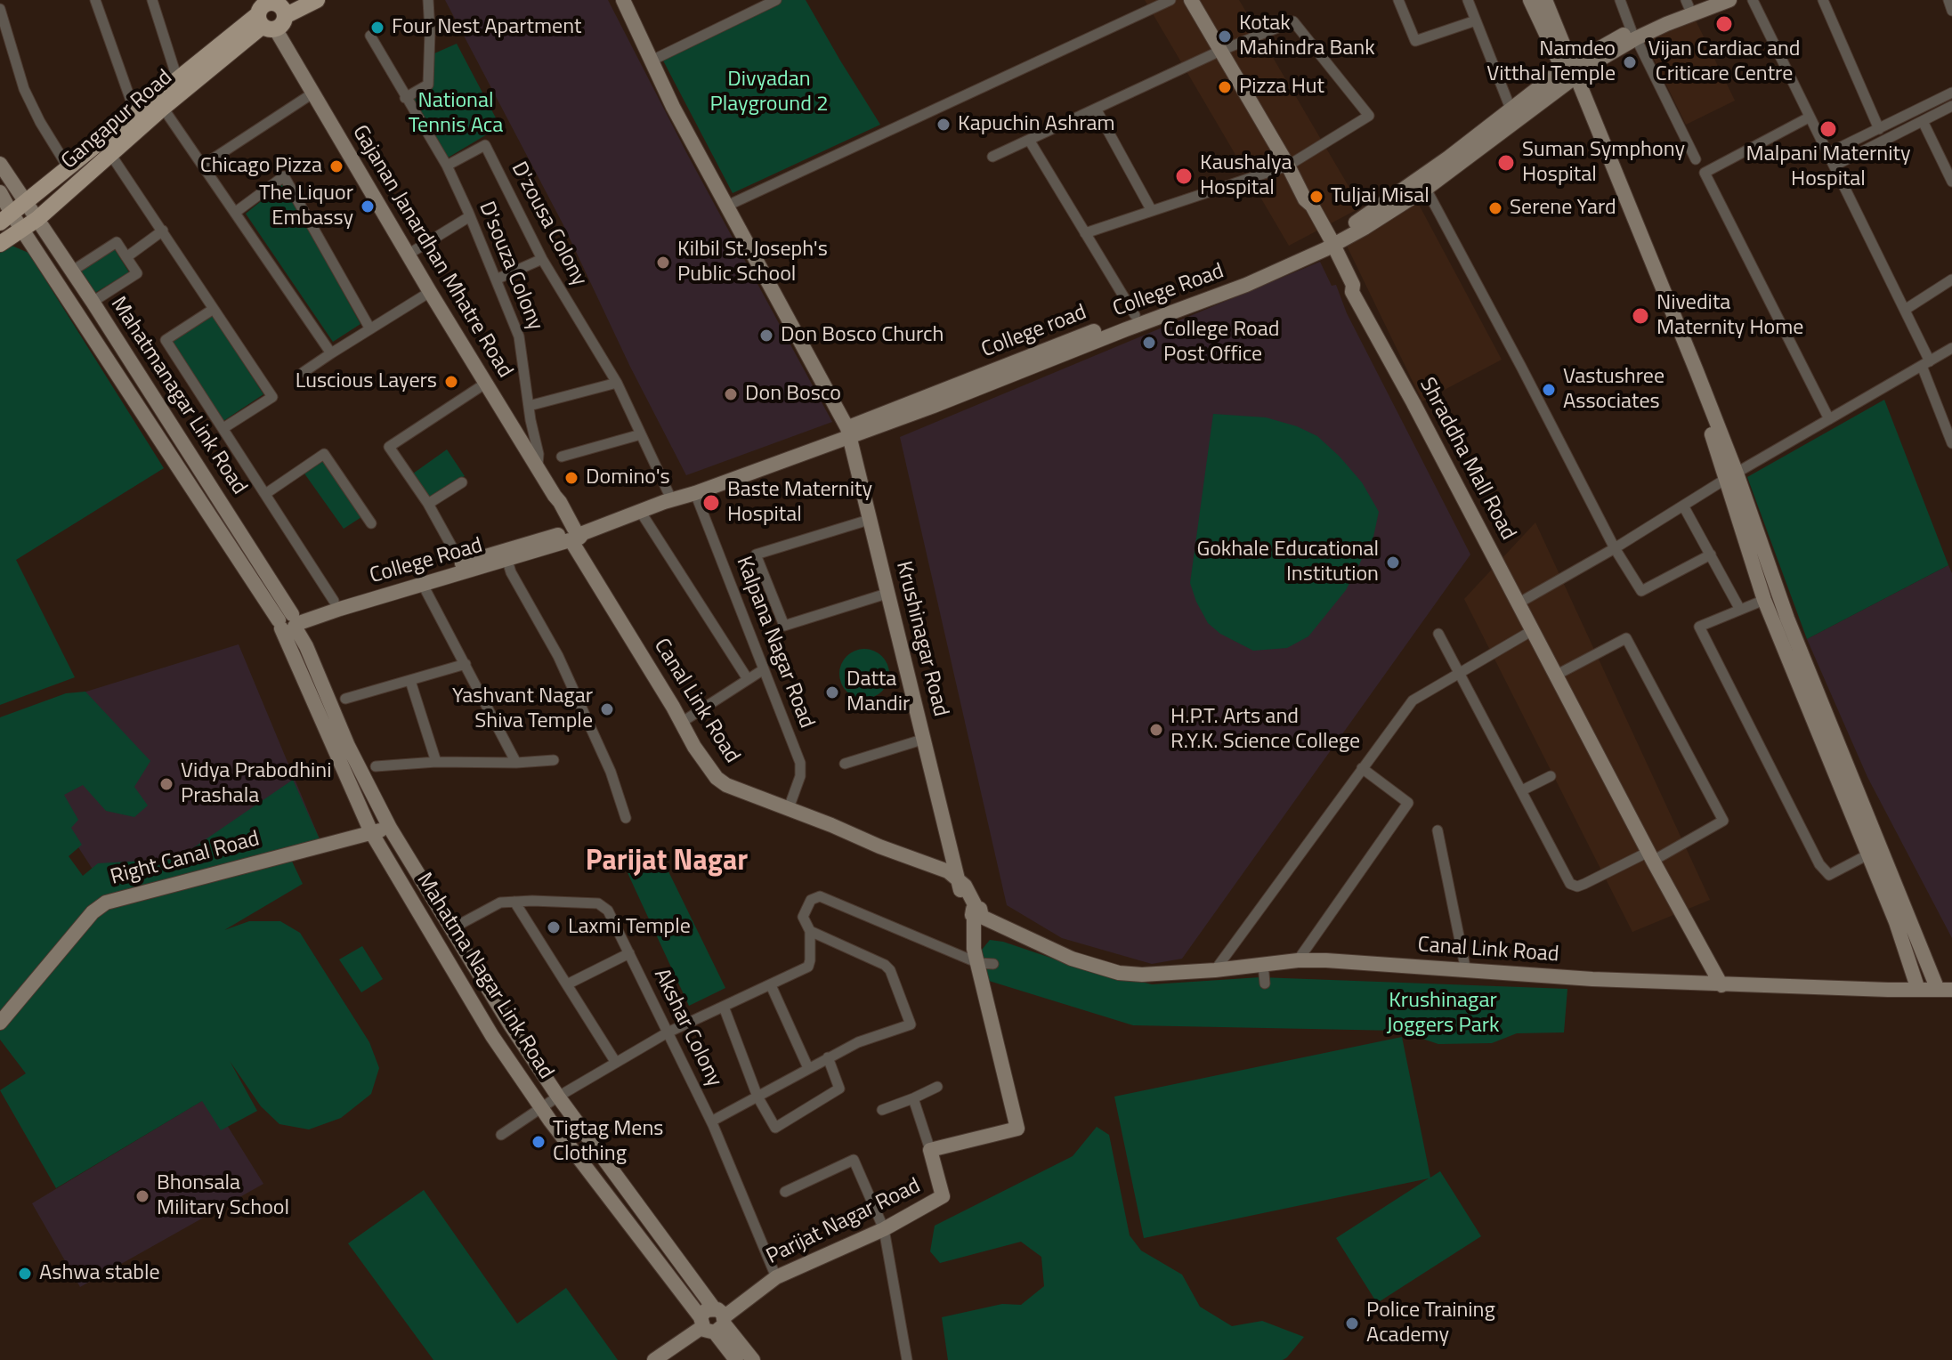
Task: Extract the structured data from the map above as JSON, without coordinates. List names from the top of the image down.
{
  "streets": {
    "main road": ["Gangapur Road"],
    "street": [
      "D'zousa Colony",
      "Gajanan Janardhan Mhatre Road",
      "D'souza Colony",
      "College Road",
      "College road",
      "Mahatmanagar Link Road",
      "Shraddha Mall Road",
      "Krushinagar Road",
      "Kalpana Nagar Road",
      "Canal Link Road",
      "Right Canal Road",
      "Mahatma Nagar Link Road",
      "Akshar Colony",
      "Parijat Nagar Road"
    ]
  },
  "crossings": [
    ["Gangapur Road", "Gajanan Janardhan Mhatre Road"],
    ["Gangapur Road", "Mahatmanagar Link Road"],
    ["D'zousa Colony", "D'souza Colony"],
    ["D'zousa Colony", "College road"],
    ["Gajanan Janardhan Mhatre Road", "D'souza Colony"],
    ["Gajanan Janardhan Mhatre Road", "College Road"],
    ["Gajanan Janardhan Mhatre Road", "College road"],
    ["Gajanan Janardhan Mhatre Road", "Canal Link Road"],
    ["College Road", "College road"],
    ["College Road", "Mahatmanagar Link Road"],
    ["College Road", "Shraddha Mall Road"],
    ["College Road", "Krushinagar Road"],
    ["College Road", "Kalpana Nagar Road"],
    ["College Road", "Canal Link Road"],
    ["College Road", "Mahatma Nagar Link Road"],
    ["College road", "Mahatmanagar Link Road"],
    ["College road", "Shraddha Mall Road"],
    ["College road", "Krushinagar Road"],
    ["College road", "Canal Link Road"],
    ["College road", "Mahatma Nagar Link Road"],
    ["Mahatmanagar Link Road", "Mahatma Nagar Link Road"],
    ["Krushinagar Road", "Canal Link Road"],
    ["Kalpana Nagar Road", "Canal Link Road"],
    ["Right Canal Road", "Mahatma Nagar Link Road"],
    ["Mahatma Nagar Link Road", "Akshar Colony"],
    ["Mahatma Nagar Link Road", "Parijat Nagar Road"],
    ["Akshar Colony", "Parijat Nagar Road"]
  ],
  "districts": ["Parijat Nagar"],
  "parks": ["Divyadan Playground 2", "National Tennis Aca", "Krushinagar Joggers Park"],
  "places": [
    "Vijan Cardiac and Criticare Centre",
    "Four Nest Apartment",
    "Kotak Mahindra Bank",
    "Namdeo Vitthal Temple",
    "Pizza Hut",
    "Kapuchin Ashram",
    "Malpani Maternity Hospital",
    "Suman Symphony Hospital",
    "Chicago Pizza",
    "Kaushalya Hospital",
    "Tuljai Misal",
    "The Liquor Embassy",
    "Serene Yard",
    "Kilbil St. Joseph's Public School",
    "Nivedita Maternity Home",
    "Don Bosco Church",
    "College Road Post Office",
    "Luscious Layers",
    "Vastushree Associates",
    "Don Bosco",
    "Domino's",
    "Baste Maternity Hospital",
    "Gokhale Educational Institution",
    "Datta Mandir",
    "Yashvant Nagar Shiva Temple",
    "H.P.T. Arts and R.Y.K. Science College",
    "Vidya Prabodhini Prashala",
    "Laxmi Temple",
    "Tigtag Mens Clothing",
    "Bhonsala Military School",
    "Ashwa stable",
    "Police Training Academy"
  ]
}
